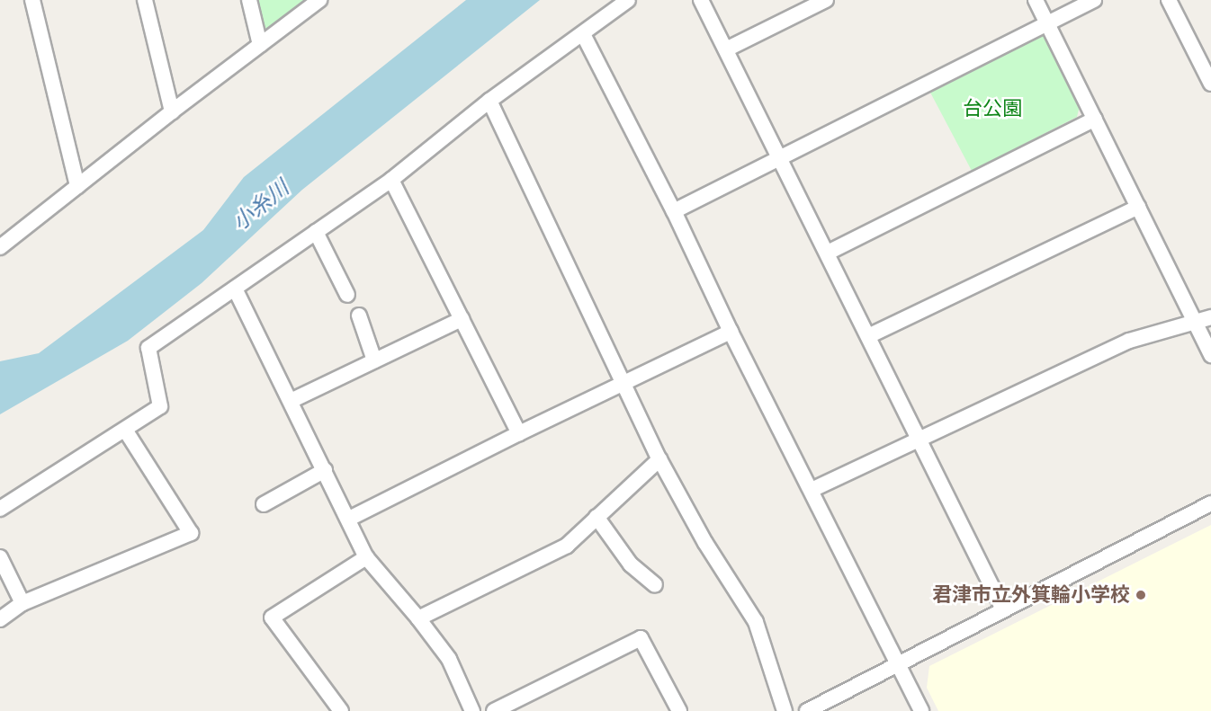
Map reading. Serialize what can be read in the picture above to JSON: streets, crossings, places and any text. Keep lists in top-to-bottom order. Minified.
{"water":["小糸川"],"parks":["台公園"],"places":["君津市立外箕輪小学校"]}
